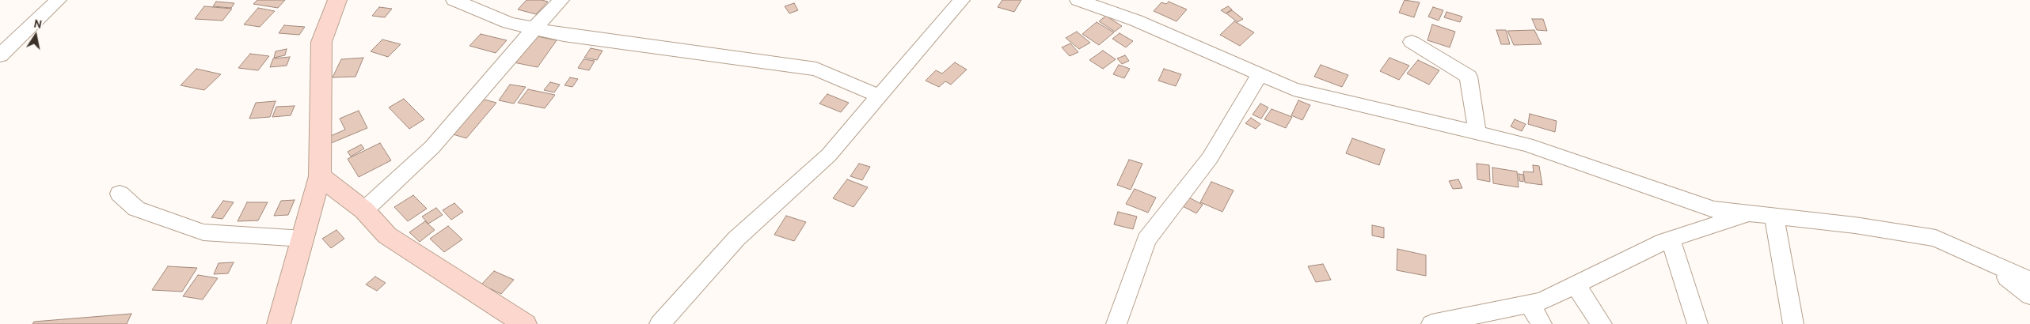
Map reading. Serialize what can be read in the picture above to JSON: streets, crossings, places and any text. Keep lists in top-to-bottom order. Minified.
{"north":"top"}
